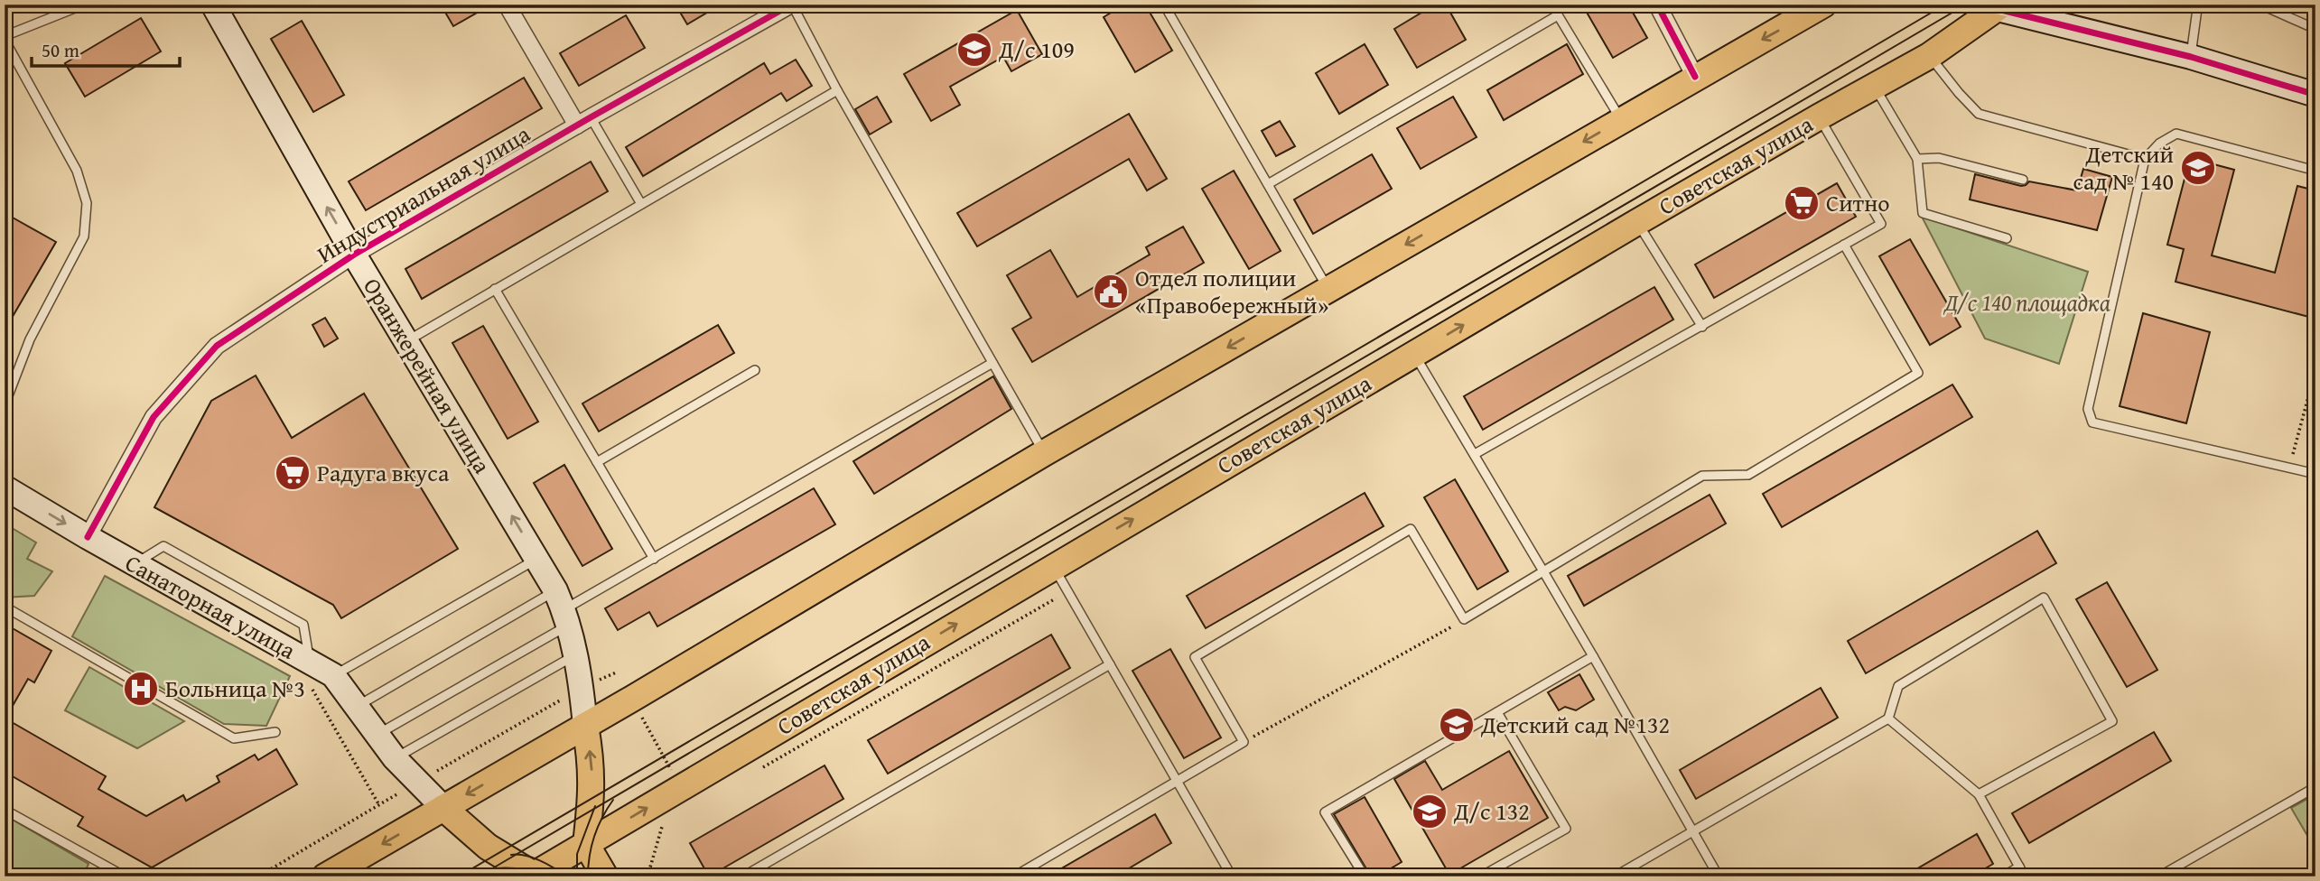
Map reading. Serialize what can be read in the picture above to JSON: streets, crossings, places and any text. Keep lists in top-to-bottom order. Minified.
{"streets":{"main road":["Советская улица","Оранжерейная улица","Санаторная улица"],"street":["Индустриальная улица"]},"crossings":[["Индустриальная улица","Оранжерейная улица"],["Индустриальная улица","Санаторная улица"]],"one_way":["Оранжерейная улица"],"parks":["Д/с 140 площадка"],"places":{"school or university":["Д/с 109","Детский сад № 140","Детский сад №132","Д/с 132"],"supermarket":["Ситно","Радуга вкуса"],"public building":["Отдел полиции «Правобережный»"],"hospital":["Больница №3"]},"scale_bar":"50 m"}
